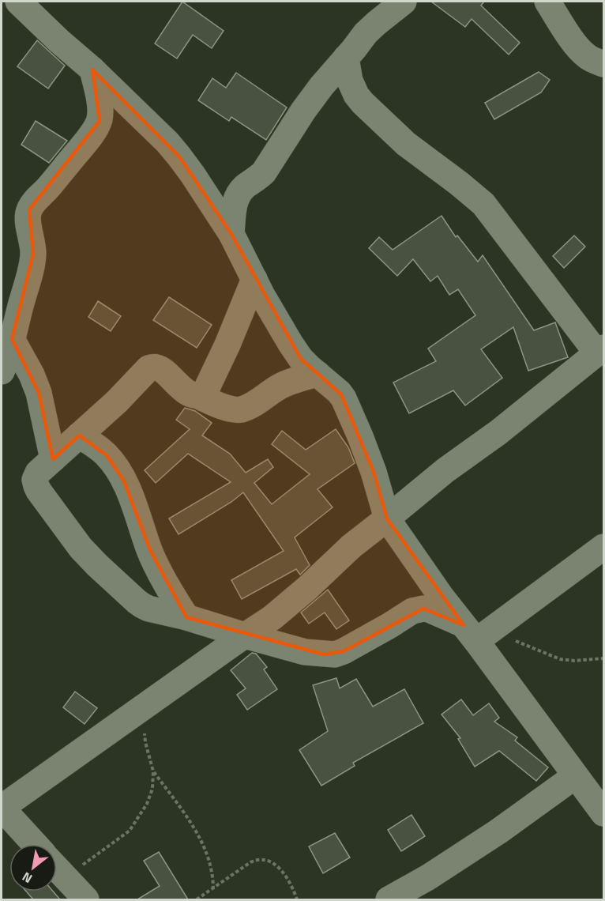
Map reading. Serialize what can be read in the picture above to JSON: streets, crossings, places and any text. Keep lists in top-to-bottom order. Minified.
{"north":"bottom left"}
